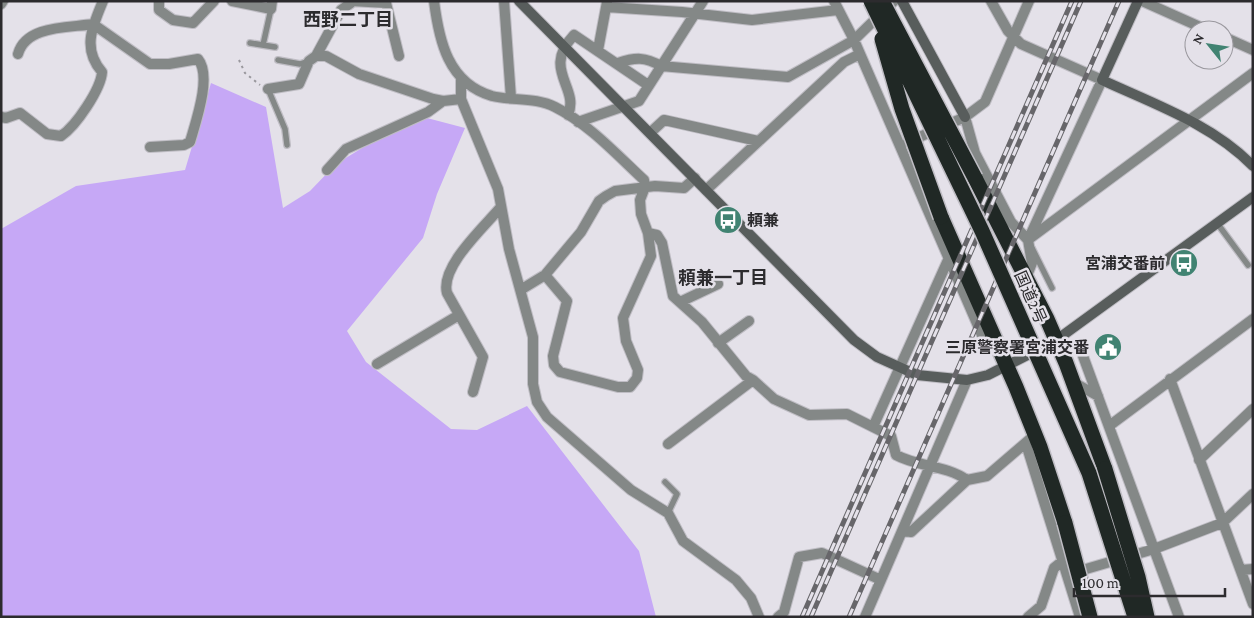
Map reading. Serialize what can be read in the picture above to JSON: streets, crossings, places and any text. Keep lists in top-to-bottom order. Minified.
{"streets":{"highway":["国道2号"]},"districts":["西野二丁目","頼兼一丁目"],"places":{"bus stop":["頼兼","宮浦交番前"],"public building":["三原警察署宮浦交番"]},"scale_bar":"100 m","north":"top left"}
